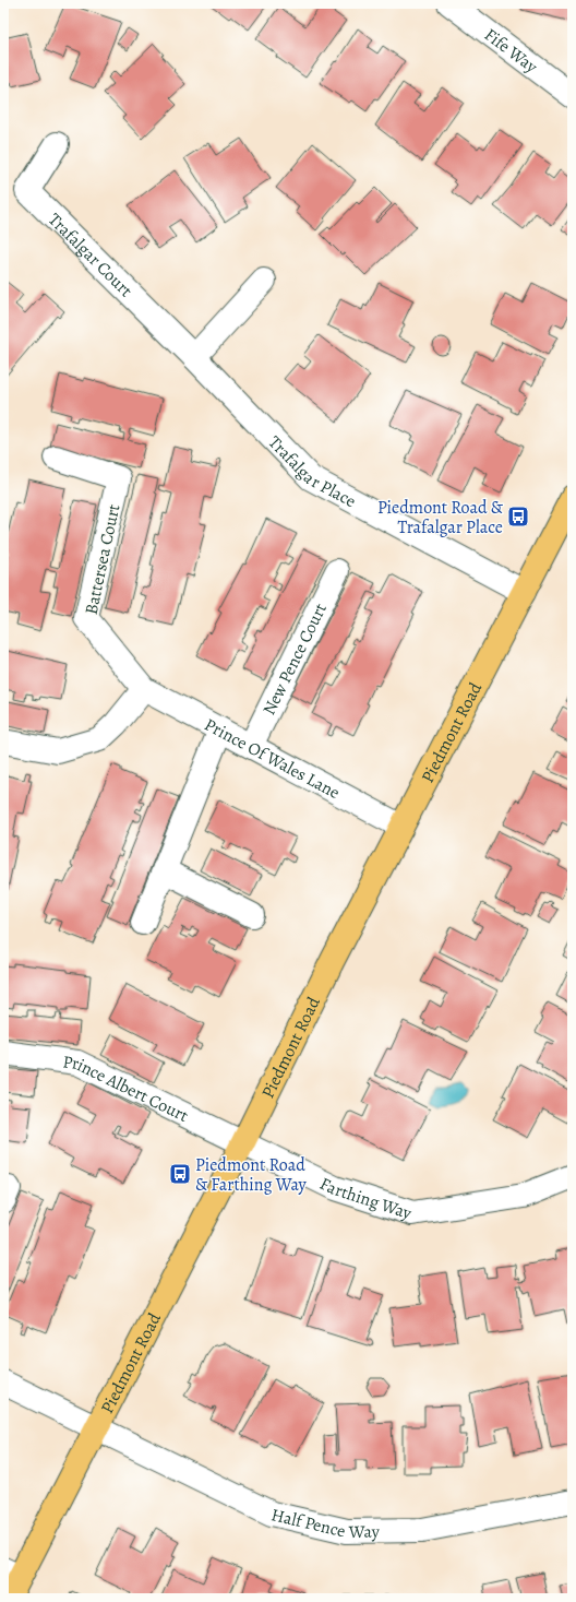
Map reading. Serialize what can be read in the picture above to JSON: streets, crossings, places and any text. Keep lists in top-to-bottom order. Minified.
{"streets":{"main road":["Piedmont Road"],"street":["Fife Way","Trafalgar Court","Trafalgar Place","Battersea Court","New Pence Court","Prince Of Wales Lane","Prince Albert Court","Farthing Way","Half Pence Way"]},"crossings":[["Trafalgar Court","Trafalgar Place"],["Trafalgar Place","Piedmont Road"],["Battersea Court","Prince Of Wales Lane"],["New Pence Court","Prince Of Wales Lane"],["Piedmont Road","Prince Of Wales Lane"],["Piedmont Road","Prince Albert Court"],["Piedmont Road","Farthing Way"],["Piedmont Road","Half Pence Way"],["Prince Albert Court","Farthing Way"]],"places":{"bus stop":["Piedmont Road & Trafalgar Place","Piedmont Road & Farthing Way"]}}
